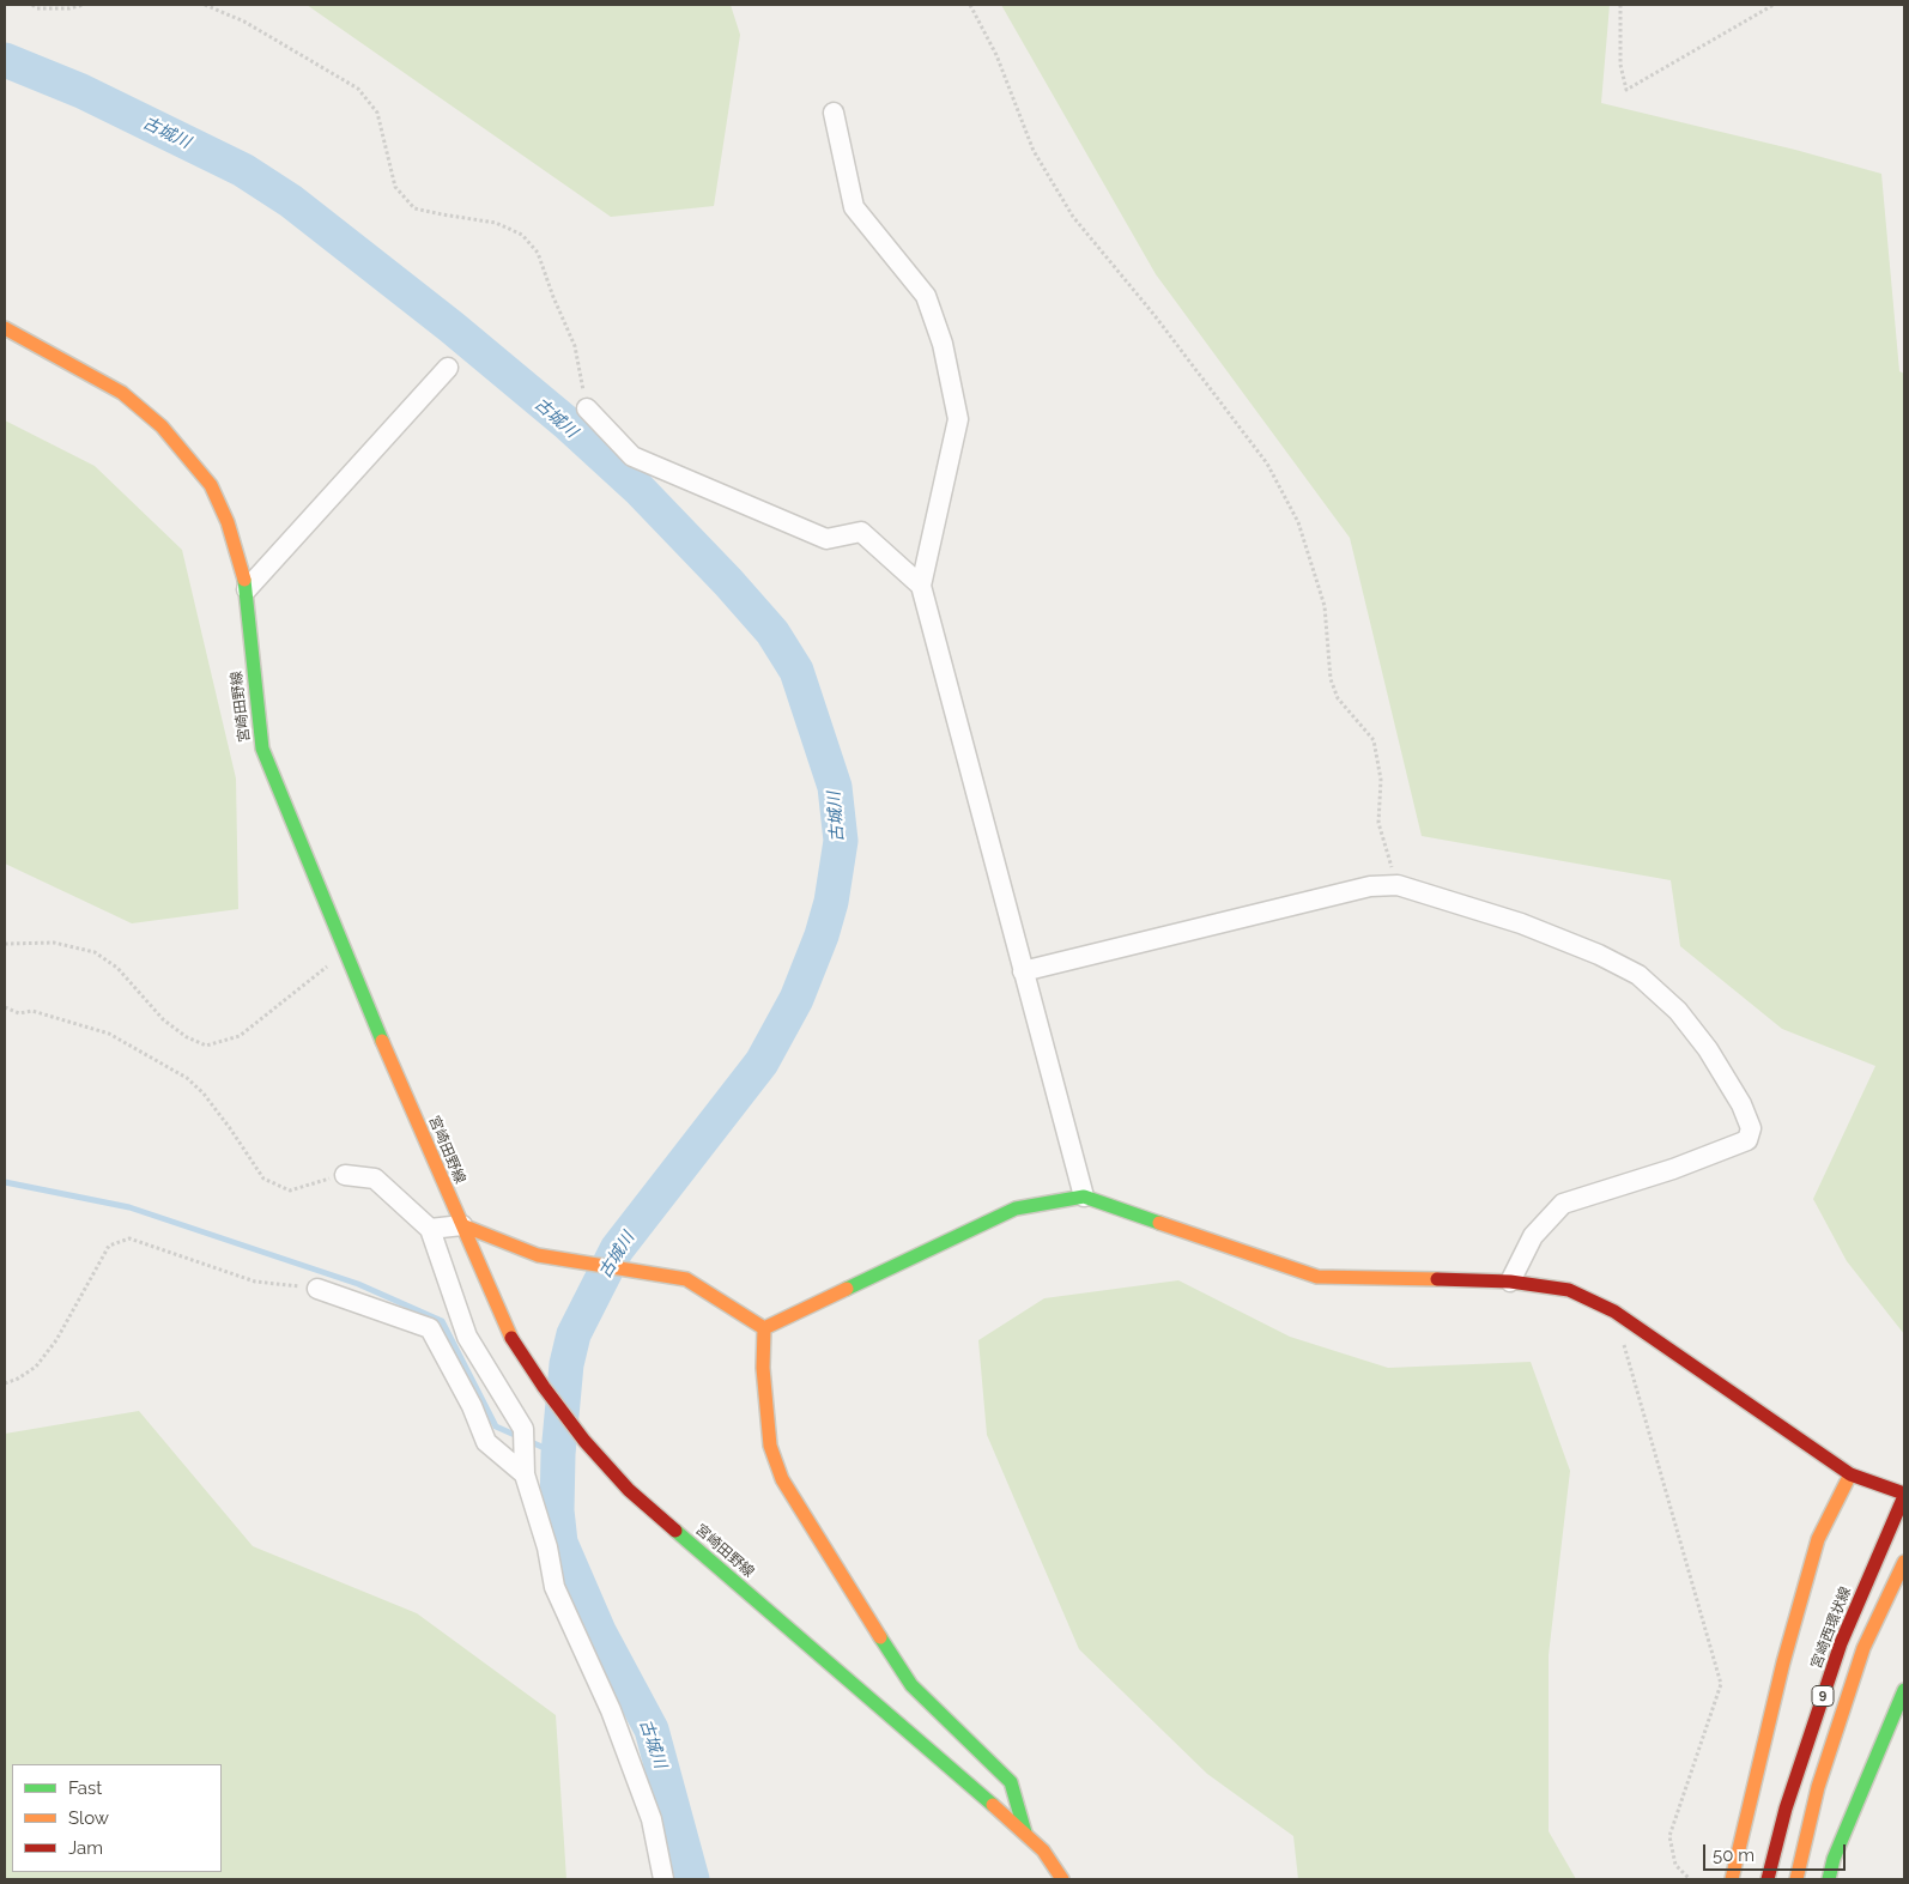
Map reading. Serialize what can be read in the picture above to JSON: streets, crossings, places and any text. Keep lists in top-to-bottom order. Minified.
{"streets":{"main road":["宮崎田野線","宮崎西環状線","9"]},"water":["古城川"],"legend":["Fast","Slow","Jam"],"scale_bar":"50 m"}
